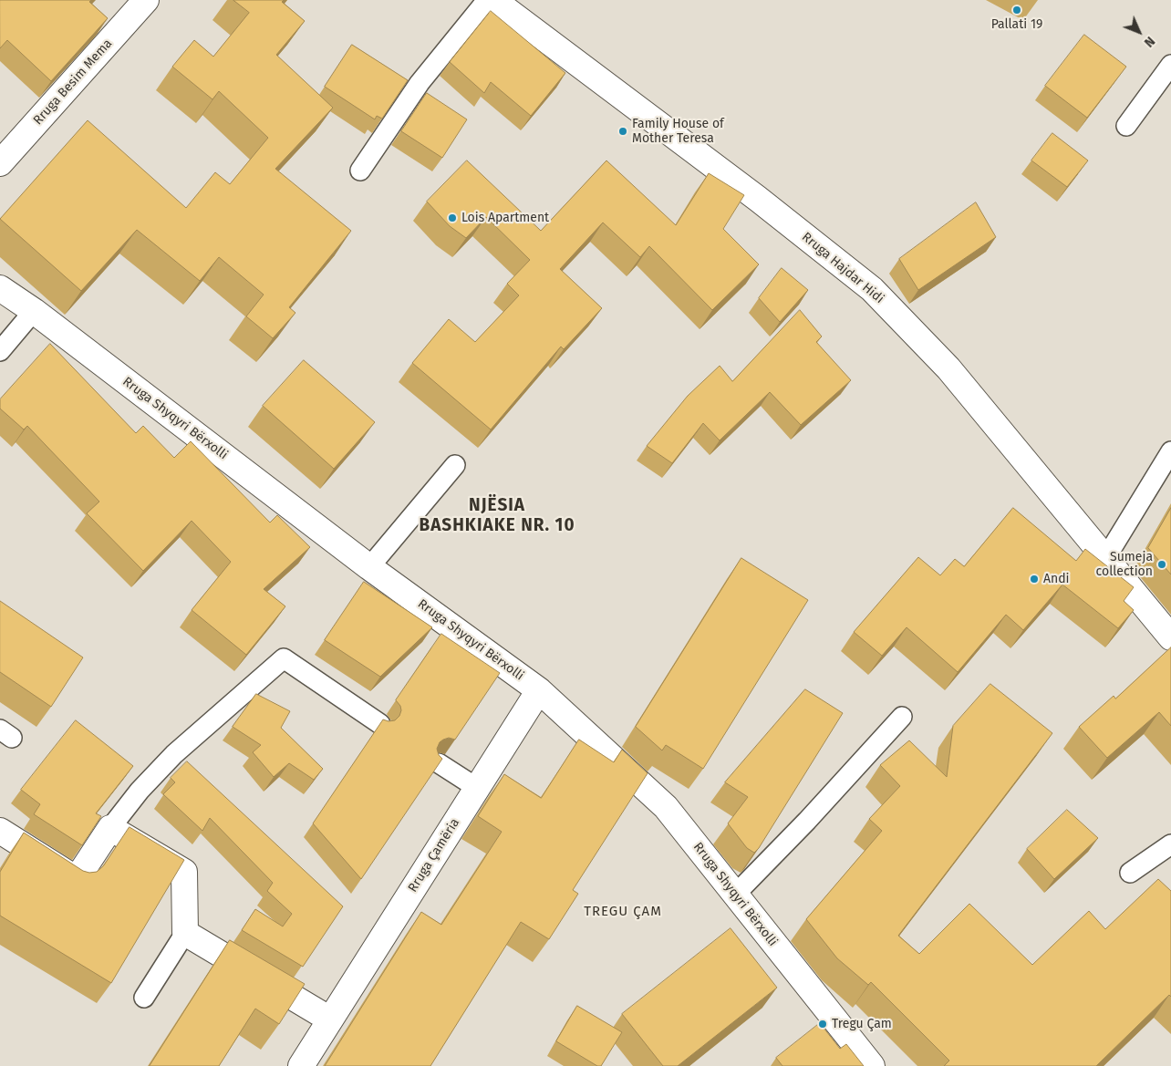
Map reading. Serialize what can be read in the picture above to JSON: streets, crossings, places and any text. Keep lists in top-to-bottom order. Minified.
{"streets":{"street":["Rruga Besim Mema","Rruga Hajdar Hidi","Rruga Shyqyri Bërxolli","Rruga Çamëria"]},"crossings":[["Rruga Shyqyri Bërxolli","Rruga Çamëria"]],"districts":["NJËSIA BASHKIAKE NR. 10","TREGU ÇAM"],"places":["Pallati 19","Family House of Mother Teresa","Lois Apartment","Sumeja collection","Andi","Tregu Çam"],"north":"bottom right"}
